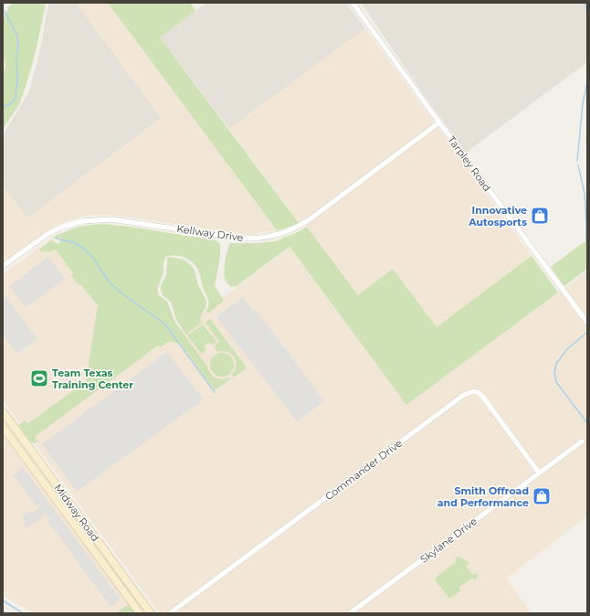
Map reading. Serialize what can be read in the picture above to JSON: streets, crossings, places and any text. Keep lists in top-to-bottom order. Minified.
{"streets":{"main road":["Midway Road"],"street":["Tarpley Road","Kellway Drive","Commander Drive","Skylane Drive"]},"crossings":[["Tarpley Road","Kellway Drive"],["Commander Drive","Skylane Drive"]],"places":{"shop":["Innovative Autosports","Smith Offroad and Performance"],"sports":["Team Texas Training Center"]}}
